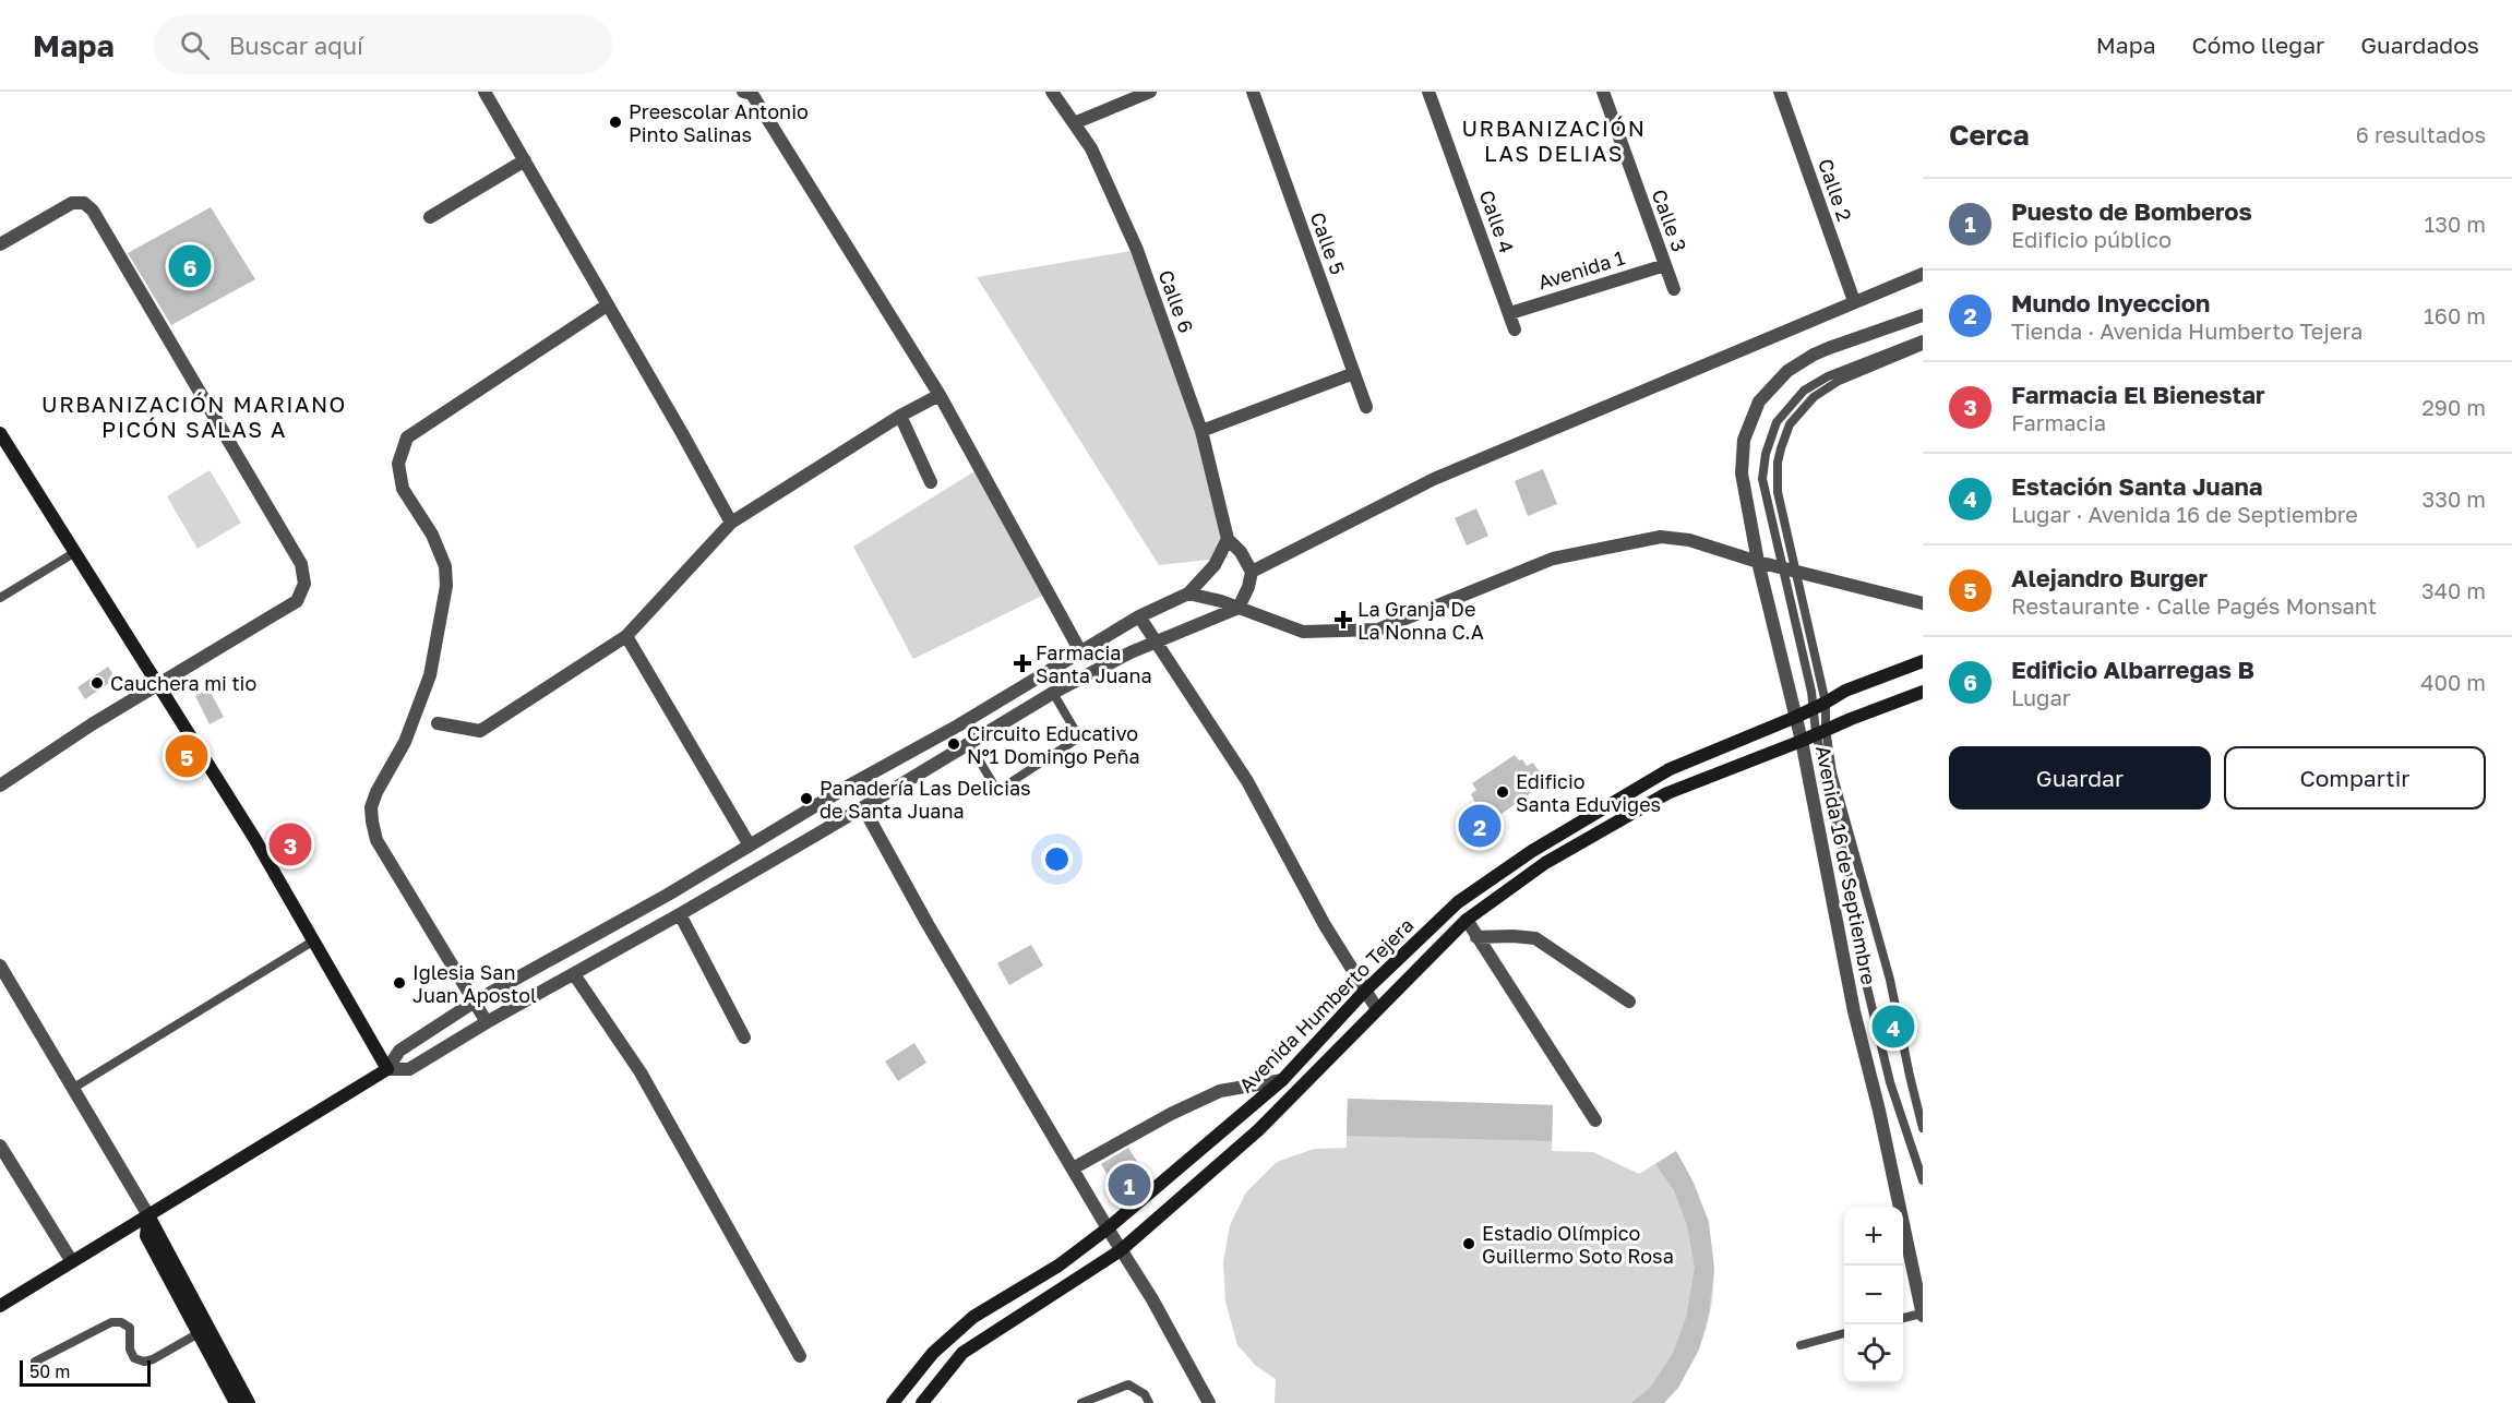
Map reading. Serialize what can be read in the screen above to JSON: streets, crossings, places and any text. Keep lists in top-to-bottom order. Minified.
{"streets":{"street":["Calle 2","Calle 3","Calle 4","Calle 5","Avenida 1","Calle 6","Avenida 16 de Septiembre","Avenida Humberto Tejera"]},"crossings":[["Calle 3","Avenida 1"],["Calle 4","Avenida 1"],["Avenida 16 de Septiembre","Avenida Humberto Tejera"]],"districts":["URBANIZACIÓN LAS DELIAS","URBANIZACIÓN MARIANO PICÓN SALAS A"],"places":{"other":["Preescolar Antonio Pinto Salinas","Cauchera mi tio","Circuito Educativo Nº1 Domingo Peña","Edificio Santa Eduviges","Panadería Las Delicias de Santa Juana","Iglesia San Juan Apostol","Estadio Olímpico Guillermo Soto Rosa"],"health":["La Granja De La Nonna C.A","Farmacia Santa Juana"]},"scale_bar":"50 m","page":{"header":"Mapa","search":"Buscar aquí","nav":["Mapa","Cómo llegar","Guardados"],"heading":["Cerca","6 resultados"],"list":[{"mark":"1","name":"Puesto de Bomberos","note":"Edificio público","value":"130 m"},{"mark":"2","name":"Mundo Inyeccion","note":"Tienda · Avenida Humberto Tejera","value":"160 m"},{"mark":"3","name":"Farmacia El Bienestar","note":"Farmacia","value":"290 m"},{"mark":"4","name":"Estación Santa Juana","note":"Lugar · Avenida 16 de Septiembre","value":"330 m"},{"mark":"5","name":"Alejandro Burger","note":"Restaurante · Calle Pagés Monsant","value":"340 m"},{"mark":"6","name":"Edificio Albarregas B","note":"Lugar","value":"400 m"}],"pins":["6","5","2","3","4","1"],"buttons":["Guardar","Compartir"],"map_buttons":["+","−"],"scale":"50 m"}}
